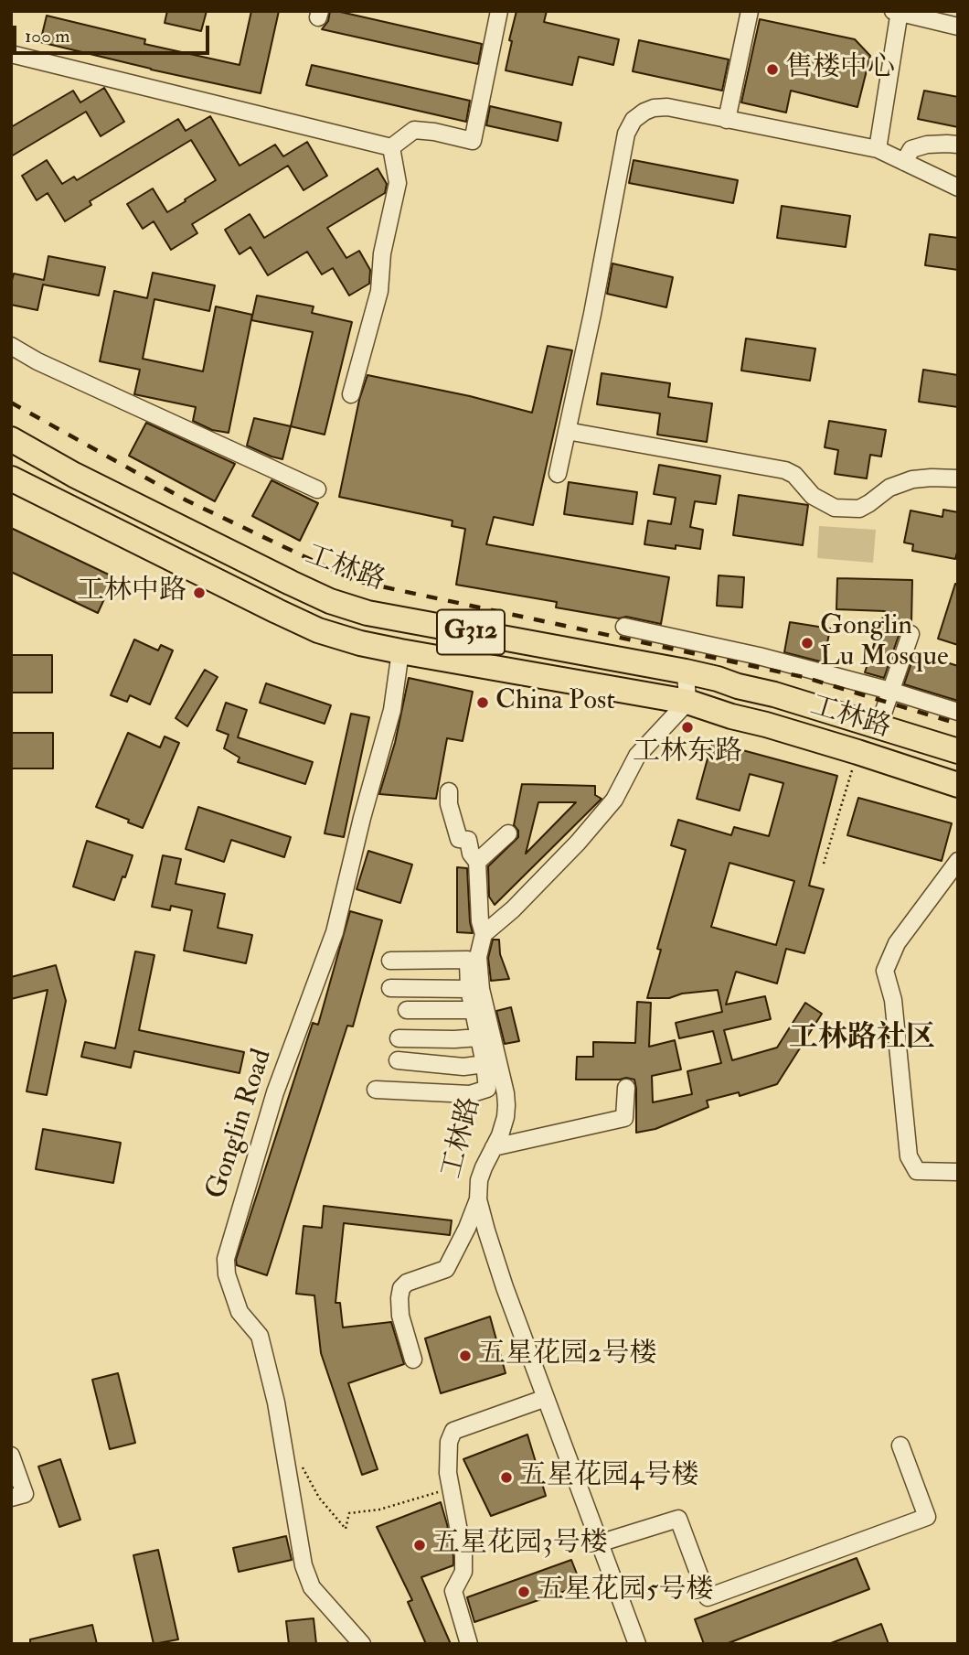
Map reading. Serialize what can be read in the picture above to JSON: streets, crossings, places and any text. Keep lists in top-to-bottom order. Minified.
{"streets":{"highway":["工林路","G312"],"street":["Gonglin Road"]},"crossings":[["工林路","Gonglin Road"]],"districts":["工林路社区"],"places":["售楼中心","工林中路","Gonglin Lu Mosque","China Post","工林东路","五星花园2号楼","五星花园4号楼","五星花园3号楼","五星花园5号楼"],"scale_bar":"100 m"}
